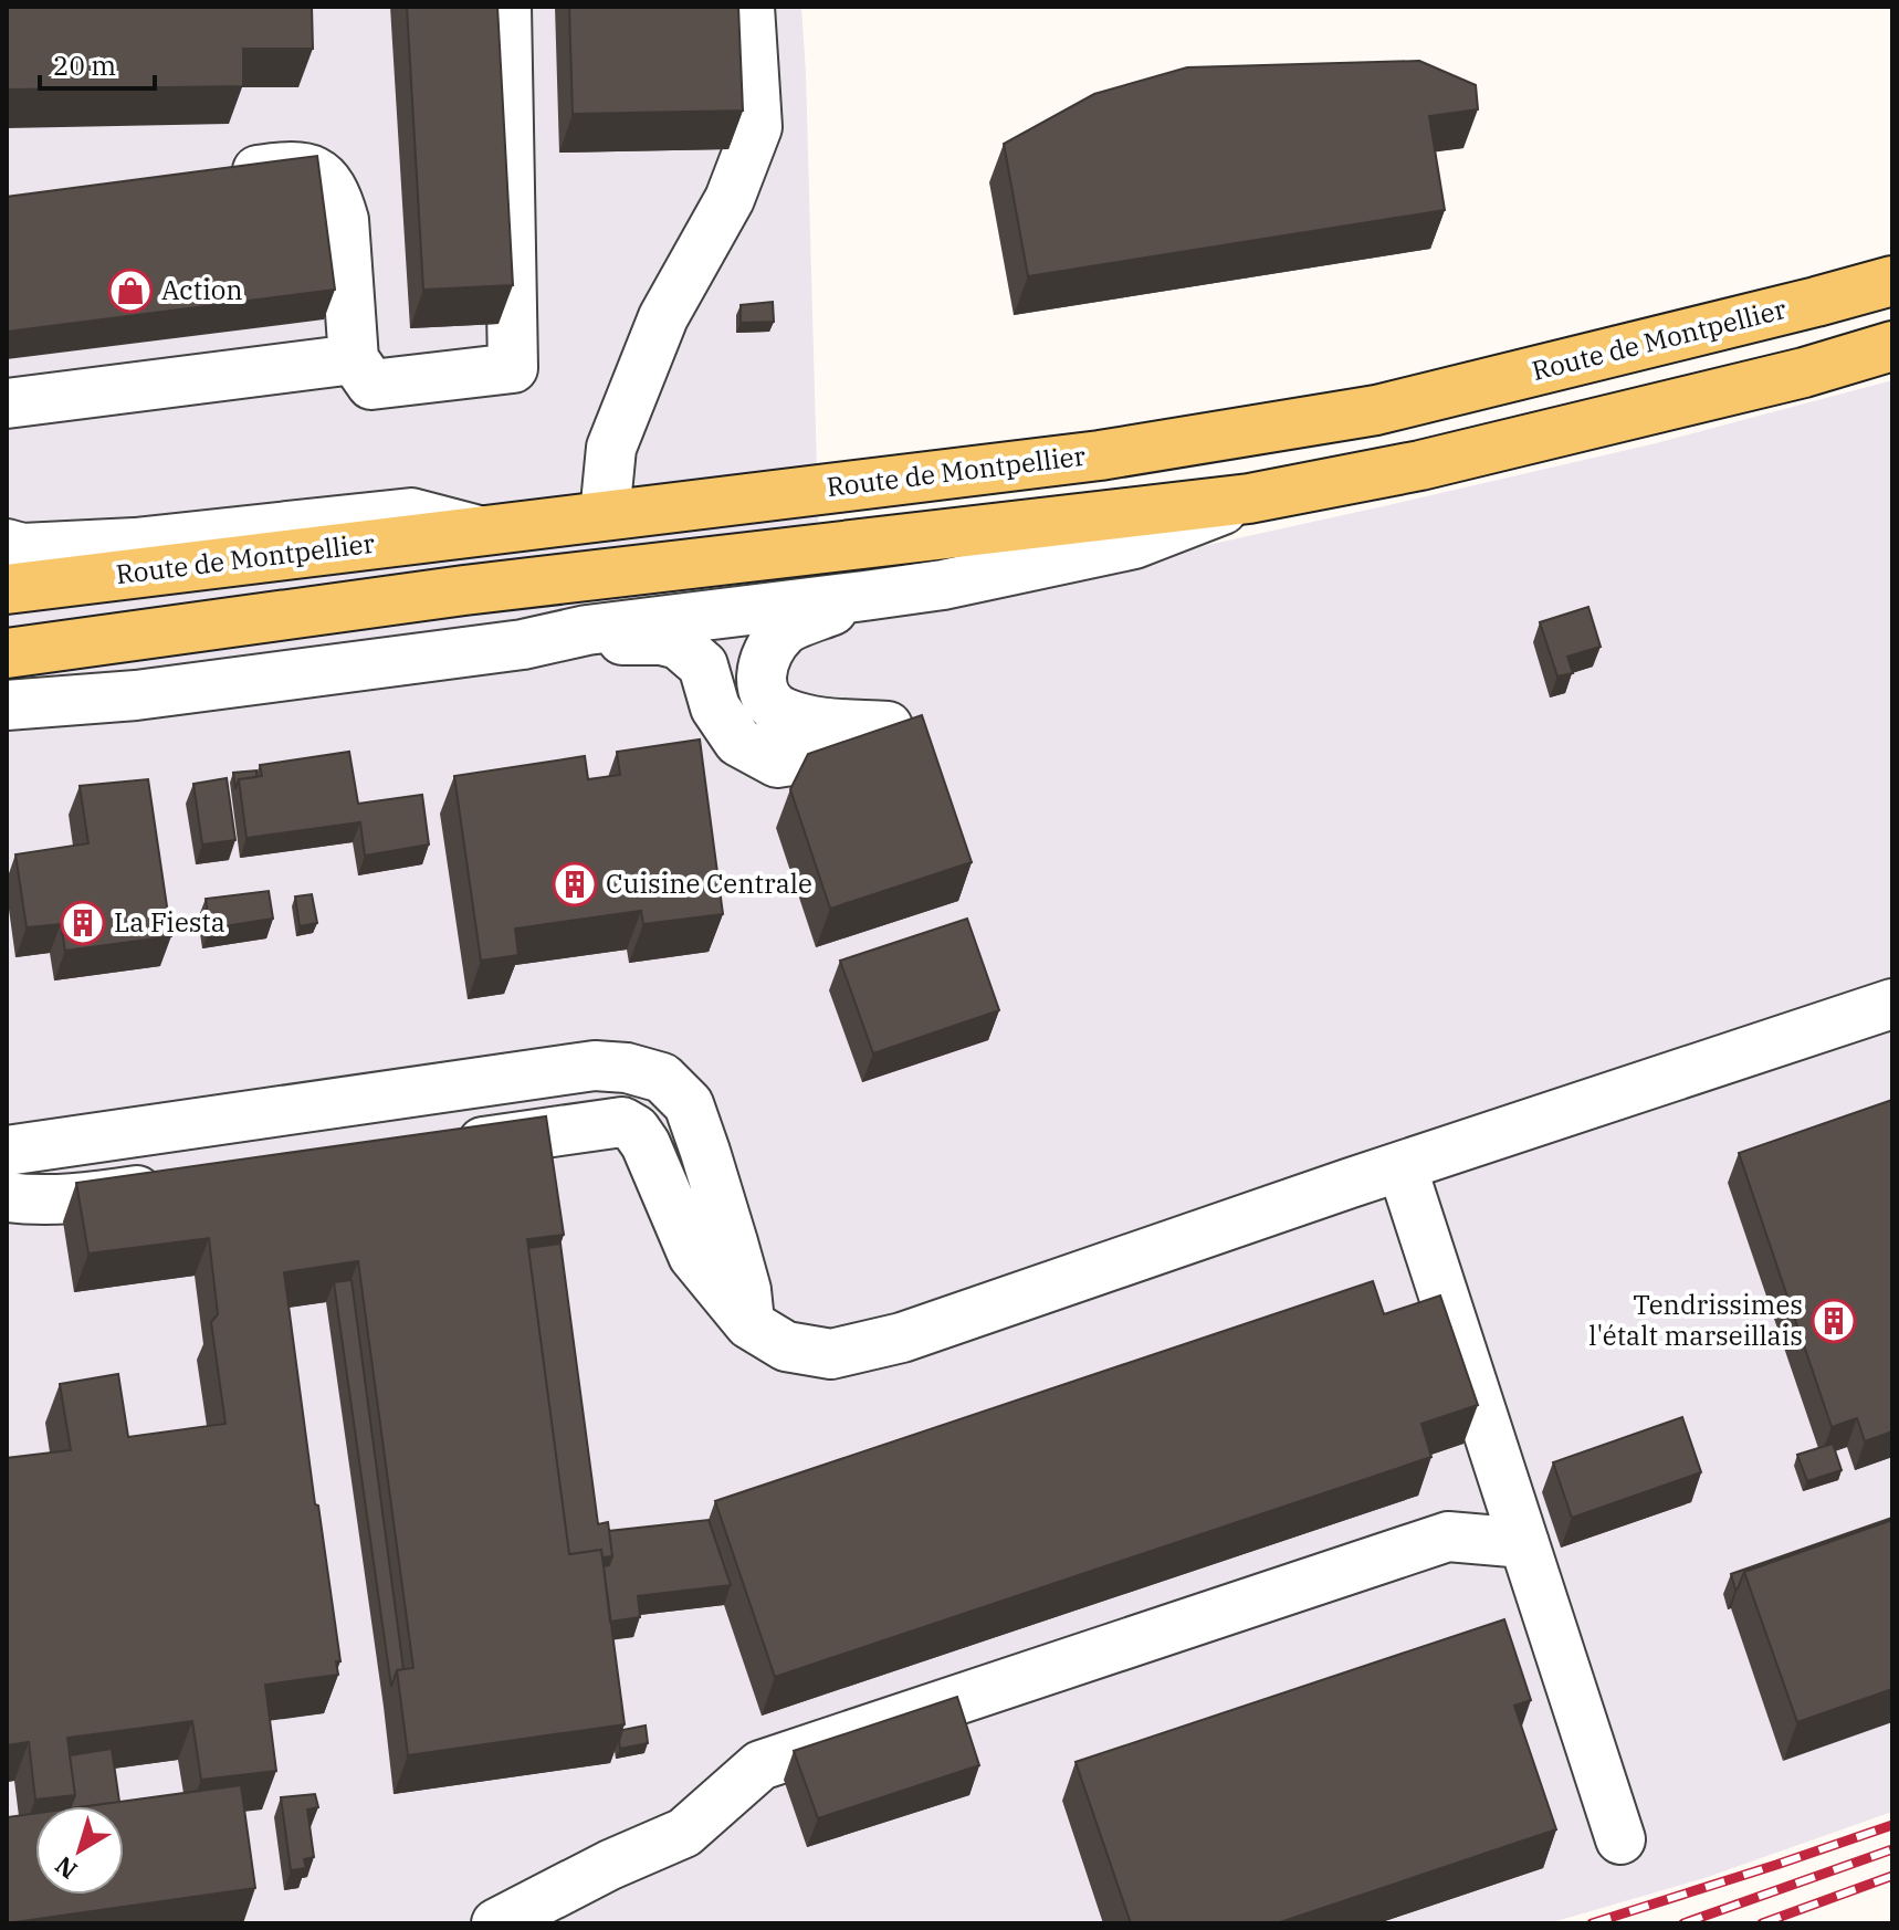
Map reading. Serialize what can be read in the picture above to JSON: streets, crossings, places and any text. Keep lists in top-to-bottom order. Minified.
{"streets":{"main road":["Route de Montpellier"]},"places":{"shop":["Action"],"building":["Cuisine Centrale","La Fiesta","Tendrissimes l'étalt marseillais"]},"scale_bar":"20 m","north":"bottom left"}
